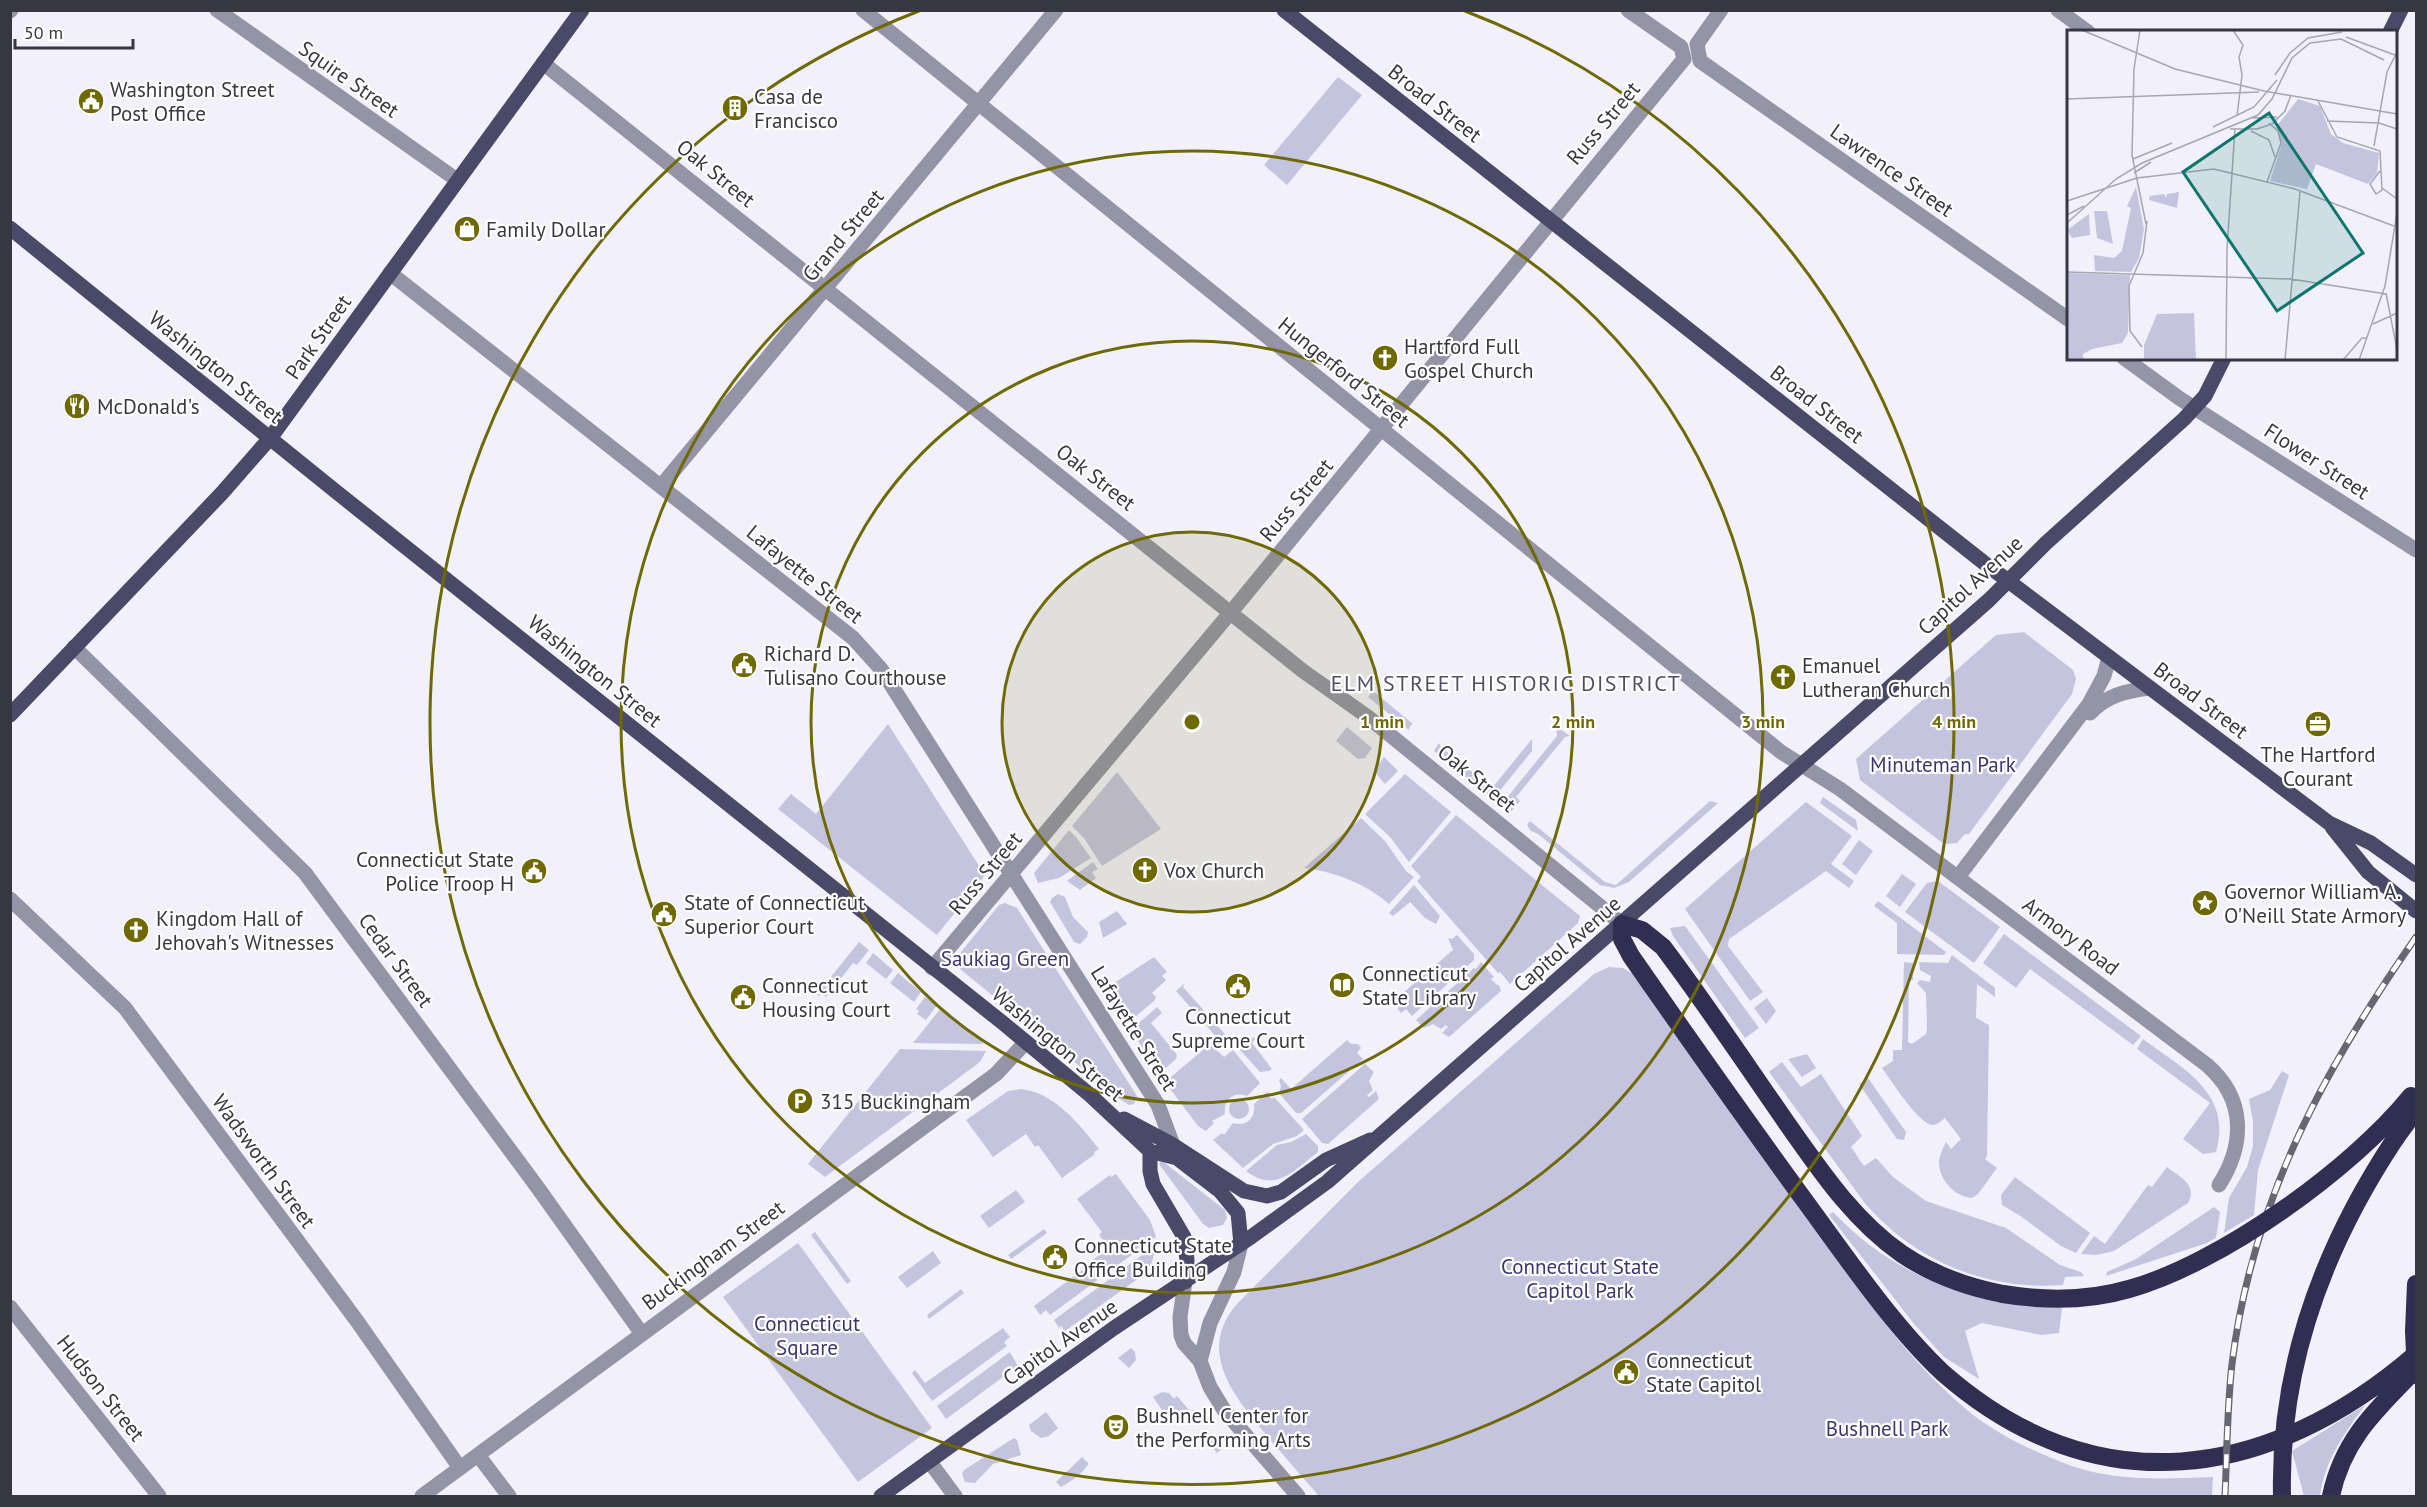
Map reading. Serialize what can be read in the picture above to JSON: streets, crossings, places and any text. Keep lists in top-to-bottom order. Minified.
{"streets":{"main road":["Broad Street","Park Street","Washington Street","Capitol Avenue"],"street":["Squire Street","Russ Street","Lawrence Street","Oak Street","Grand Street","Hungerford Street","Flower Street","Lafayette Street","Armory Road","Cedar Street","Wadsworth Street","Buckingham Street","Hudson Street"]},"crossings":[["Squire Street","Park Street"],["Broad Street","Russ Street"],["Broad Street","Capitol Avenue"],["Russ Street","Oak Street"],["Russ Street","Washington Street"],["Russ Street","Hungerford Street"],["Russ Street","Lafayette Street"],["Oak Street","Grand Street"],["Oak Street","Park Street"],["Oak Street","Capitol Avenue"],["Grand Street","Hungerford Street"],["Grand Street","Lafayette Street"],["Park Street","Washington Street"],["Park Street","Lafayette Street"],["Park Street","Cedar Street"],["Washington Street","Lafayette Street"],["Washington Street","Capitol Avenue"],["Washington Street","Buckingham Street"],["Hungerford Street","Capitol Avenue"],["Hungerford Street","Armory Road"],["Flower Street","Capitol Avenue"],["Capitol Avenue","Armory Road"],["Cedar Street","Buckingham Street"],["Wadsworth Street","Buckingham Street"]],"districts":["ELM STREET HISTORIC DISTRICT"],"parks":["Minuteman Park","Saukiag Green","Connecticut State Capitol Park","Connecticut Square","Bushnell Park"],"places":{"public building":["Washington Street Post Office","Richard D. Tulisano Courthouse","Connecticut State Police Troop H","State of Connecticut Superior Court","Connecticut Supreme Court","Connecticut Housing Court","Connecticut State Office Building","Connecticut State Capitol"],"building":["Casa de Francisco"],"shop":["Family Dollar"],"church":["Hartford Full Gospel Church","Emanuel Lutheran Church","Vox Church","Kingdom Hall of Jehovah's Witnesses"],"restaurant":["McDonald's"],"office":["The Hartford Courant"],"place":["Governor William A. O'Neill State Armory"],"library":["Connecticut State Library"],"parking":["315 Buckingham"],"theatre":["Bushnell Center for the Performing Arts"]},"scale_bar":"50 m","rings":["1 min","2 min","3 min","4 min"]}
